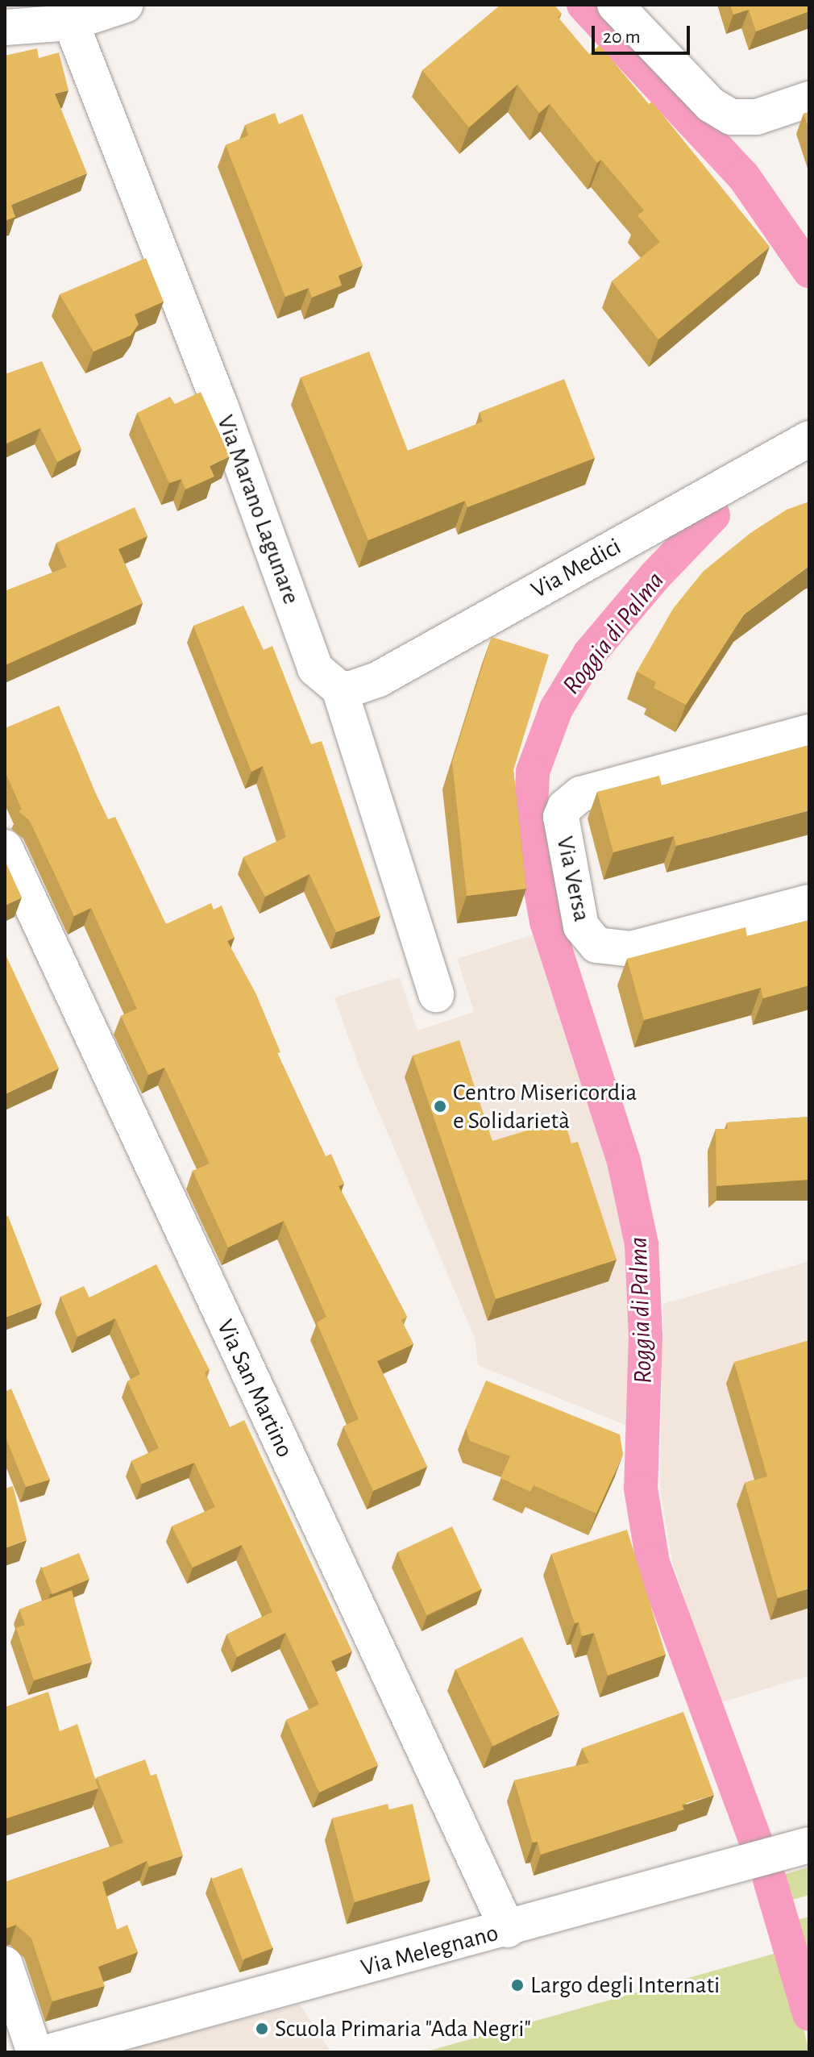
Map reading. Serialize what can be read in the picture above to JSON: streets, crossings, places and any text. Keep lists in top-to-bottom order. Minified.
{"streets":{"street":["Via Marano Lagunare","Via Medici","Via Versa","Via San Martino","Via Melegnano"]},"crossings":[["Via Marano Lagunare","Via Medici"],["Via San Martino","Via Melegnano"]],"water":["Roggia di Palma"],"places":["Centro Misericordia e Solidarietà","Largo degli Internati","Scuola Primaria \"Ada Negri\""],"scale_bar":"20 m"}
